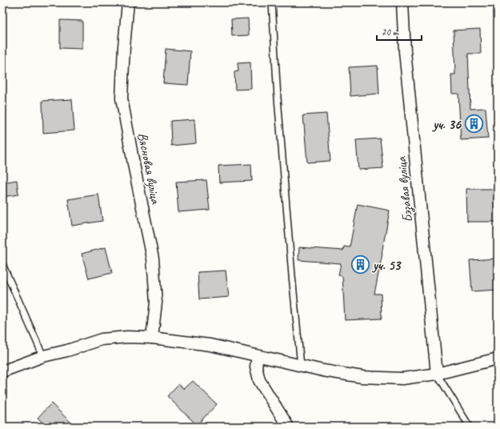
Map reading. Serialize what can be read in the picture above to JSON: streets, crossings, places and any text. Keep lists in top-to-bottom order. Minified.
{"streets":{"street":["Вясновая вуліца","Бэзавая вуліца"]},"places":{"building":["уч. 36","уч. 53"]},"scale_bar":"20 m"}
